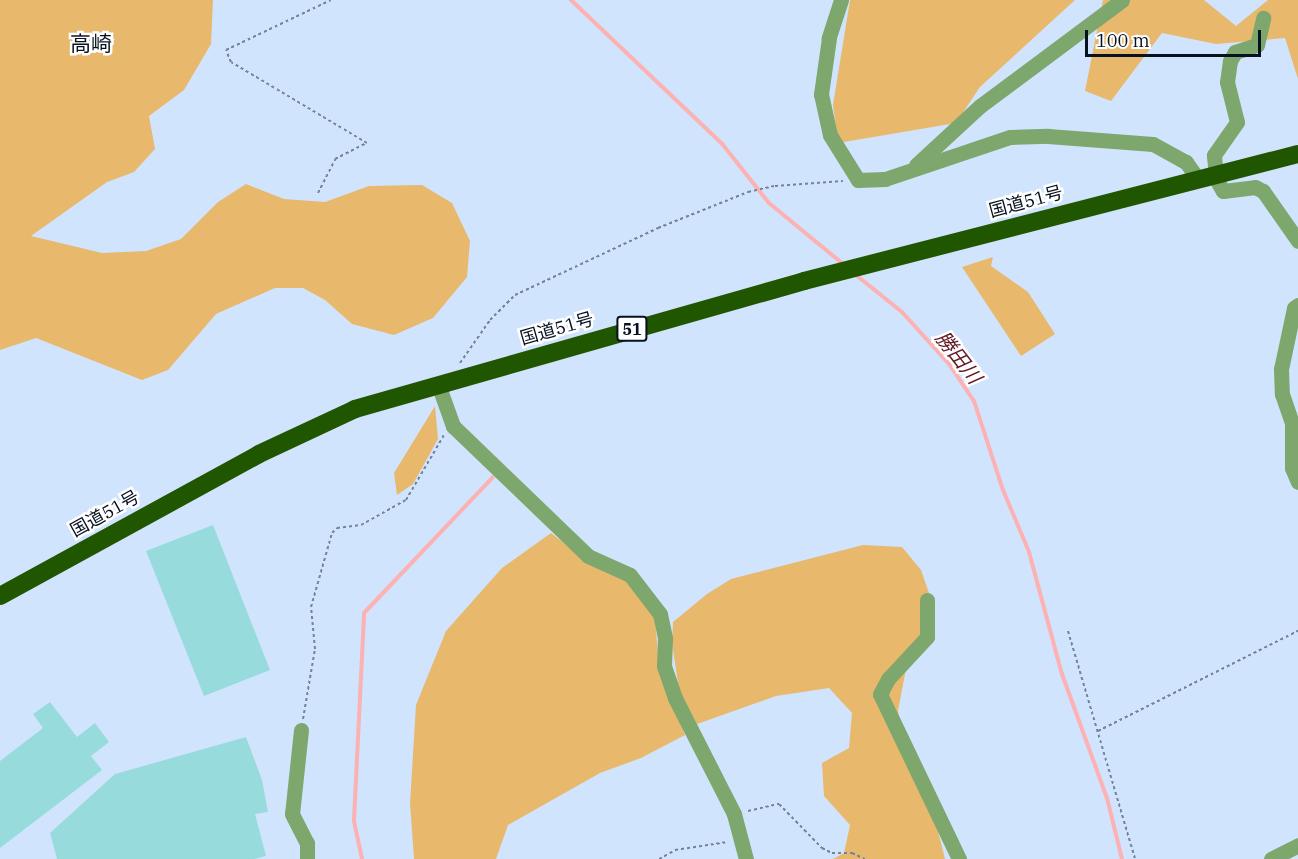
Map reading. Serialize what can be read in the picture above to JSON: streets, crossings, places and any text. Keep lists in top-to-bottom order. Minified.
{"streets":{"highway":["国道51号","51"]},"districts":["高崎"],"water":["勝田川"],"scale_bar":"100 m"}
